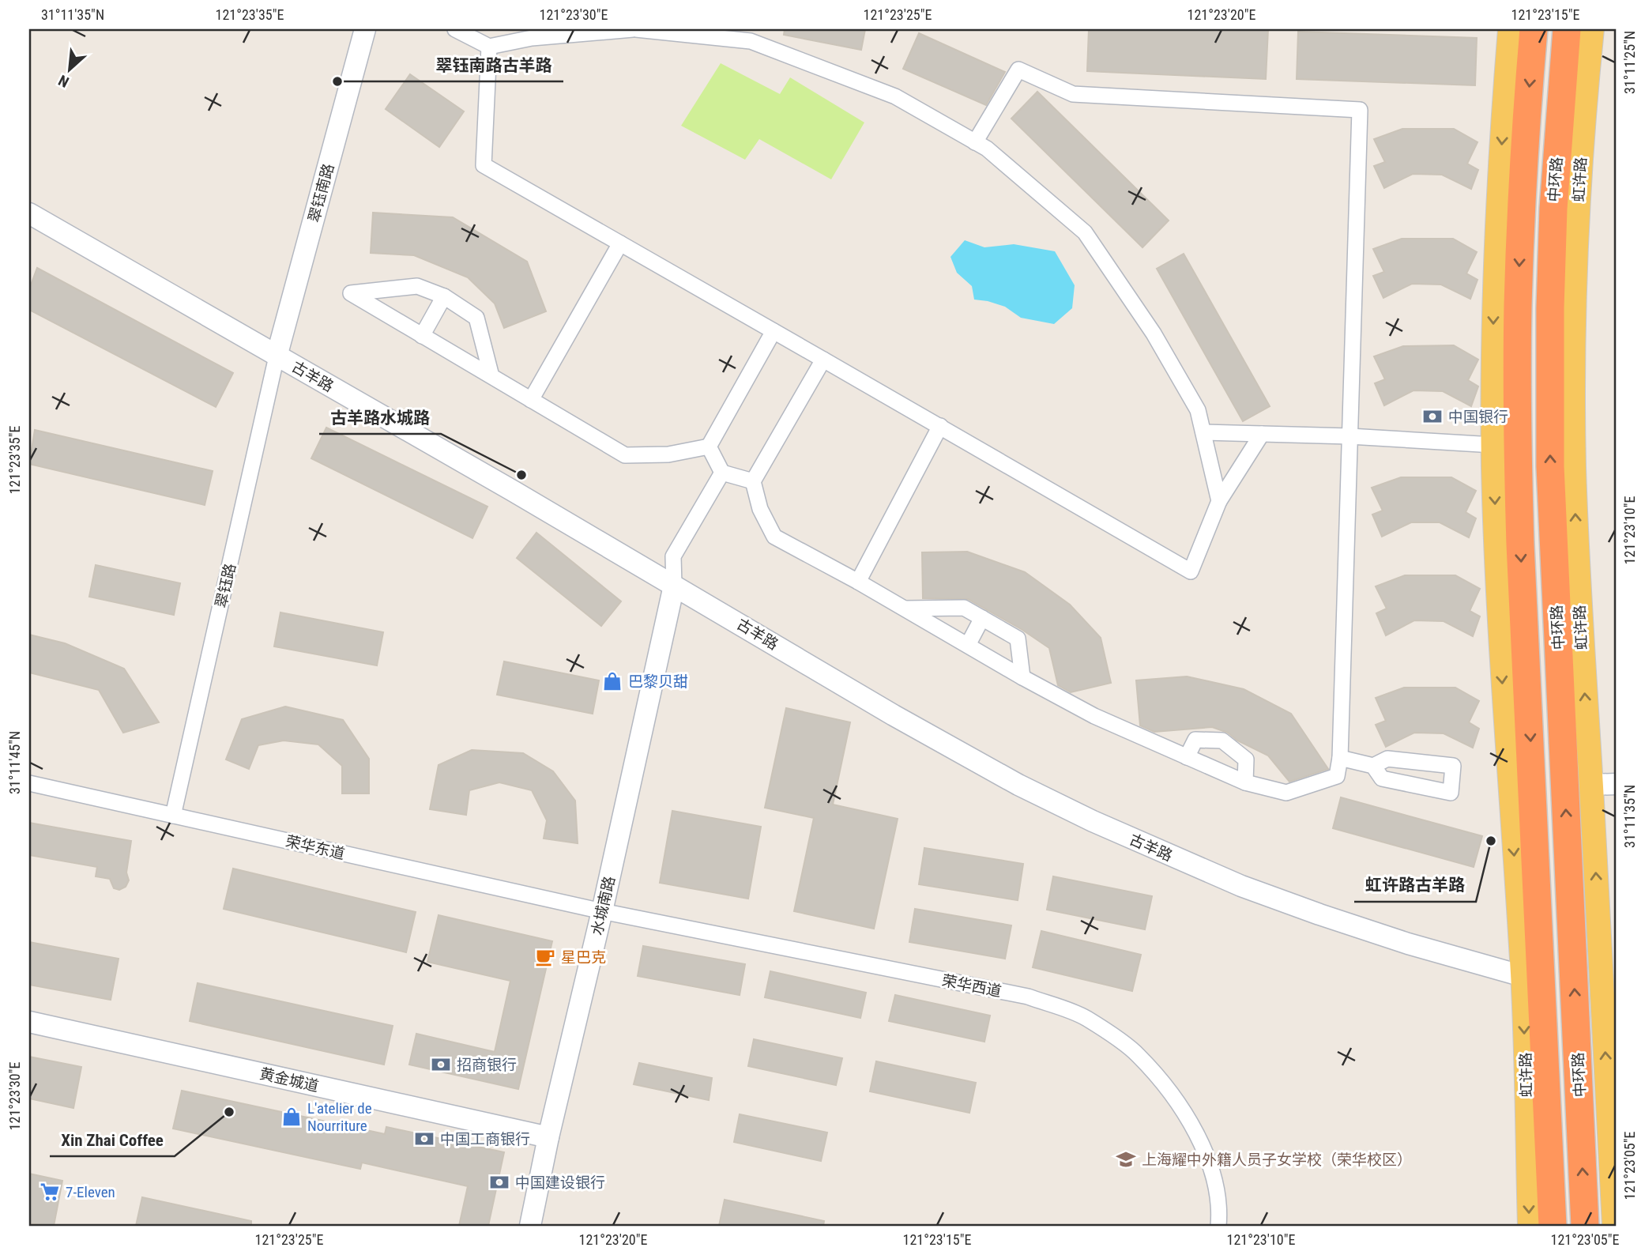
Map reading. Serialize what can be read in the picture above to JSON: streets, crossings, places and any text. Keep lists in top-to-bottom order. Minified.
{"streets":{"highway":["中环路"],"main road":["虹许路"],"street":["翠钰南路","古羊路","翠钰路","荣华东道","水城南路","荣华西道","黄金城道"]},"crossings":[["虹许路","古羊路"],["翠钰南路","古羊路"],["翠钰南路","翠钰路"],["古羊路","翠钰路"],["古羊路","水城南路"],["翠钰路","荣华东道"],["荣华东道","水城南路"],["荣华东道","荣华西道"],["水城南路","荣华西道"],["水城南路","黄金城道"]],"places":{"other":["翠钰南路古羊路","古羊路水城路","虹许路古羊路","Xin Zhai Coffee"],"bank":["中国银行","招商银行","中国工商银行","中国建设银行"],"shop":["巴黎贝甜","L'atelier de Nourriture"],"cafe":["星巴克"],"school or university":["上海耀中外籍人员子女学校（荣华校区）"],"supermarket":["7-Eleven"]},"north":"bottom left","coordinates":["31°11'35\"N","121°23'35\"E","121°23'30\"E","121°23'25\"E","121°23'20\"E","121°23'15\"E","31°11'25\"N","121°23'10\"E","31°11'45\"N","121°23'05\"E"]}
